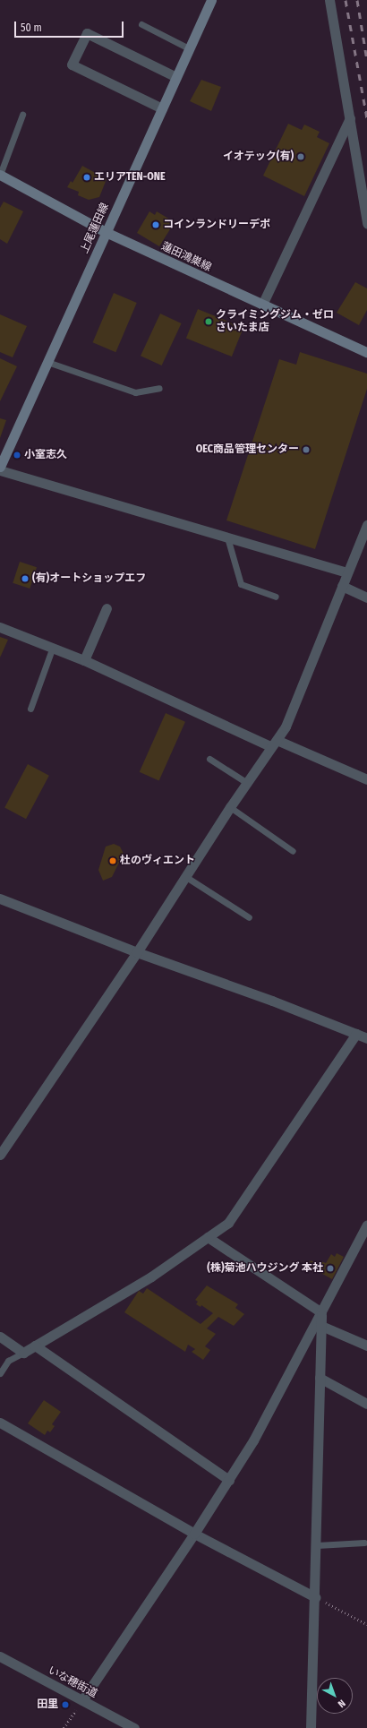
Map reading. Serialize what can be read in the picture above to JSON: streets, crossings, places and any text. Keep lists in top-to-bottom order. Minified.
{"streets":{"main road":["上尾蓮田線","蓮田鴻巣線"],"street":["いな穂街道"]},"crossings":[["上尾蓮田線","蓮田鴻巣線"]],"places":["イオテック(有)","エリアTEN-ONE","コインランドリーデポ","クライミングジム・ゼロ さいたま店","OEC商品管理センター","小室志久","(有)オートショップエフ","杜のヴィエント","(株)菊池ハウジング 本社","田里"],"scale_bar":"50 m","north":"bottom right"}
